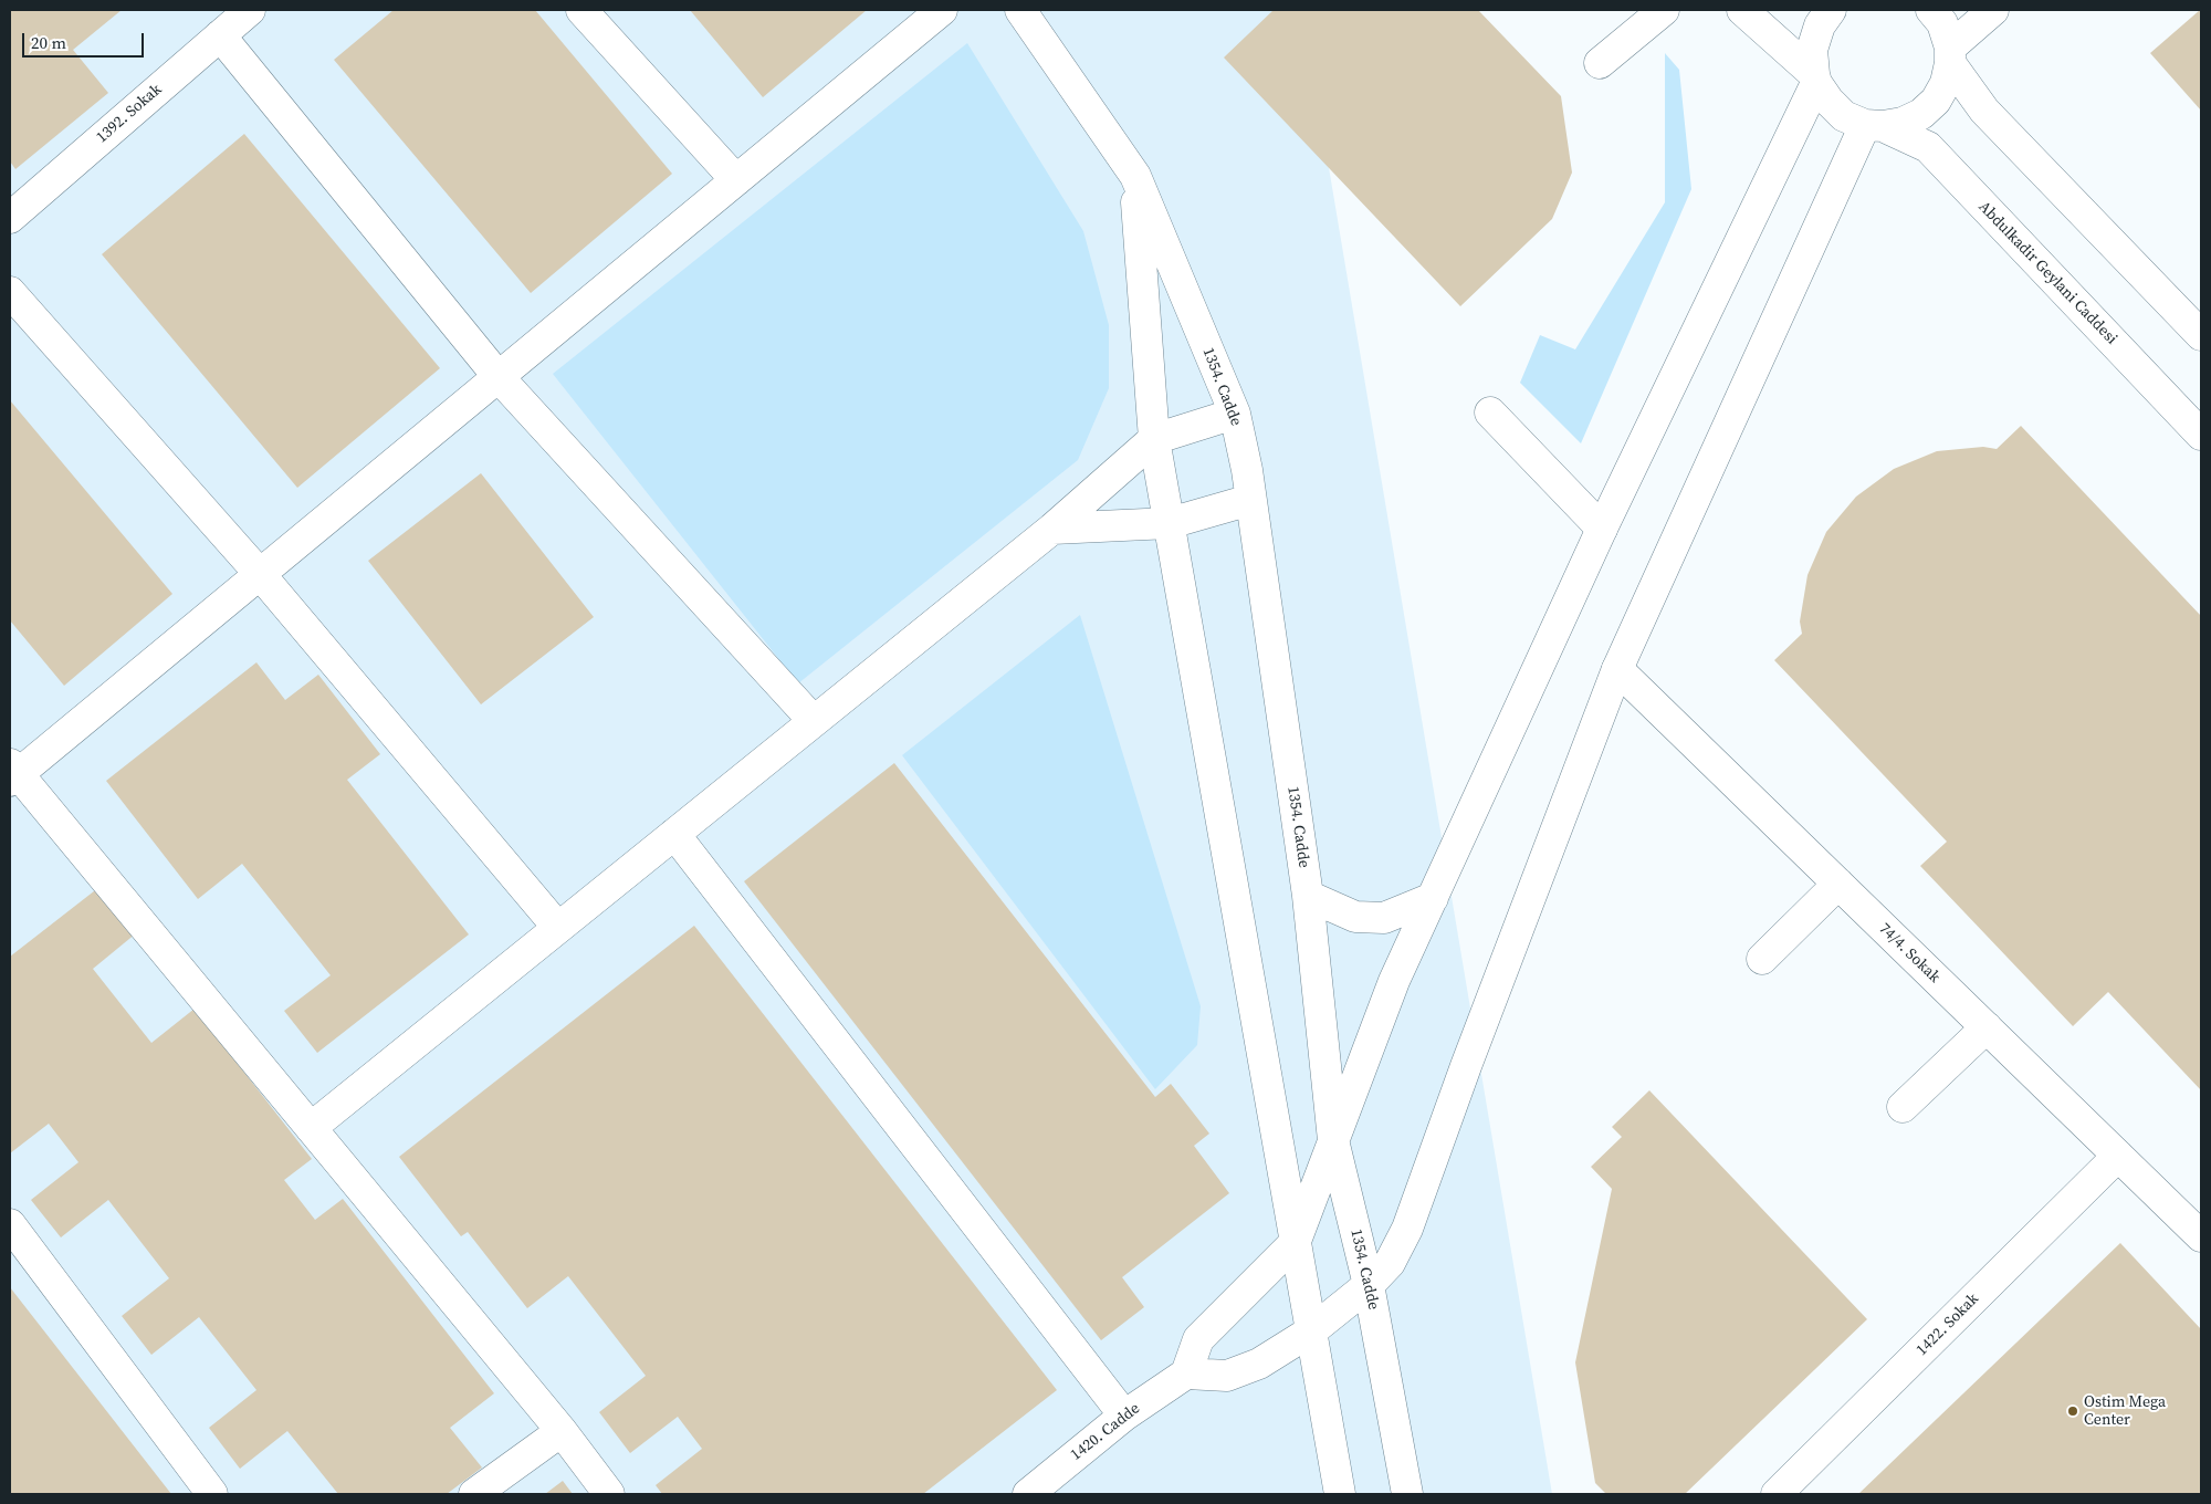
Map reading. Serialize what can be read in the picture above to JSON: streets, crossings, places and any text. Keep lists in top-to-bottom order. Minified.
{"streets":{"main road":["1392. Sokak","Abdulkadir Geylani Caddesi","1354. Cadde","74/4. Sokak","1422. Sokak","1420. Cadde"]},"crossings":[["74/4. Sokak","1422. Sokak"]],"places":["Ostim Mega Center"],"scale_bar":"20 m"}
